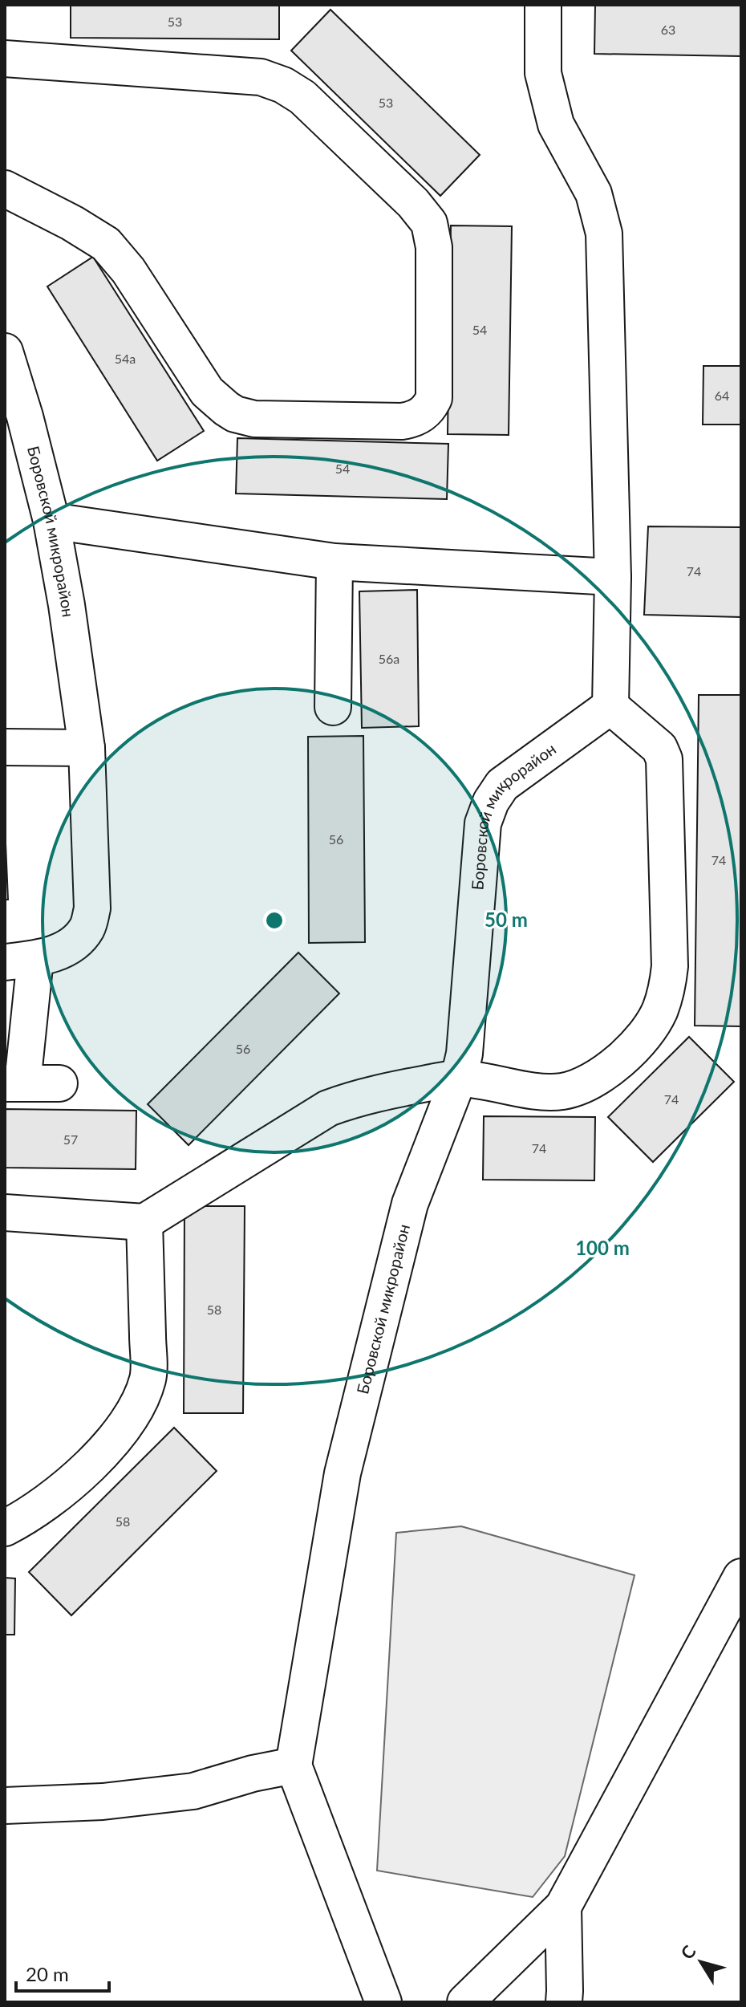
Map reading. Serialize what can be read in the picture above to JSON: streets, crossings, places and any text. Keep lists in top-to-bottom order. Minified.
{"streets":{"street":["Боровской микрорайон"]},"house_numbers":["53","63","53","54","54а","64","54","74","56а","56","74","56","74","57","74","58","58"],"scale_bar":"20 m","north":"top left","rings":["50 m","100 m"]}
